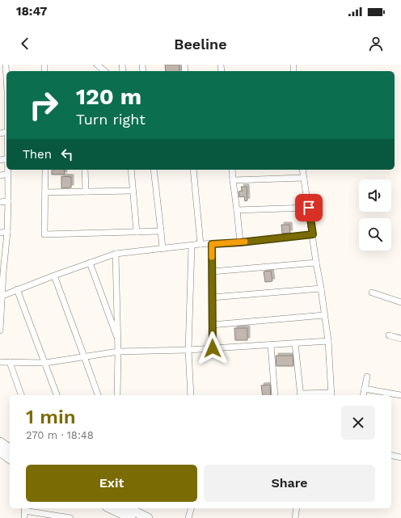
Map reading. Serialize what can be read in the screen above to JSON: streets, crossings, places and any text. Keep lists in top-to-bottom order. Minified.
{"page":{"status":"18:47","header":"Beeline","turn":["120 m","Turn right"],"then":"Then","heading":["1 min","270 m · 18:48"],"buttons":["Exit","Share"]}}
